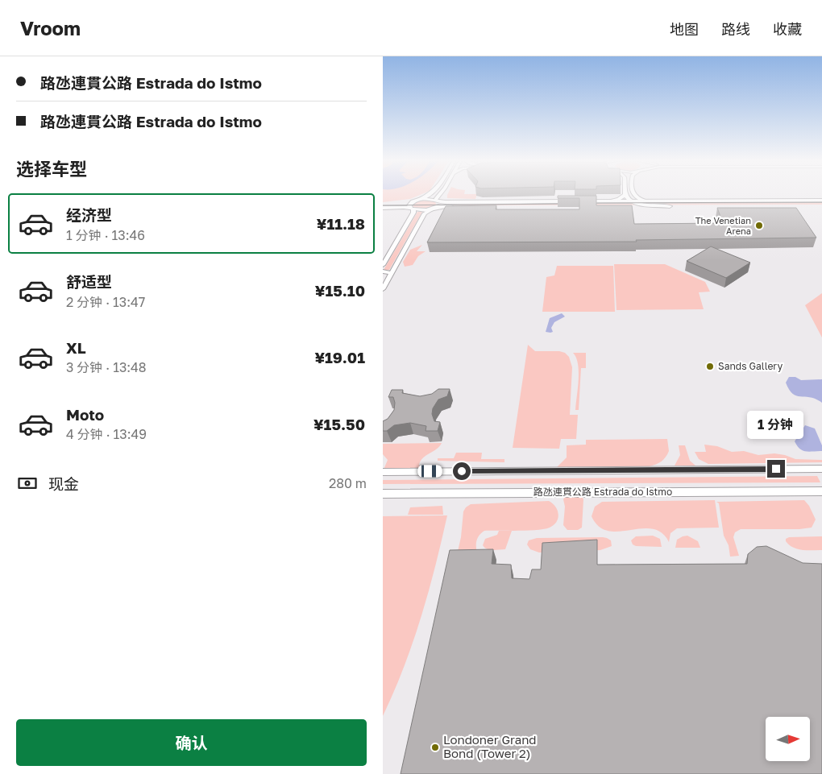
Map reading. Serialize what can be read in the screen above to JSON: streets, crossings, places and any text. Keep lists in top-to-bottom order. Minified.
{"streets":{"main road":["路氹連貫公路 Estrada do Istmo"]},"places":["The Venetian Arena","Sands Gallery","Londoner Grand Bond (Tower 2)"],"north":"right","page":{"header":"Vroom","nav":["地图","路线","收藏"],"banner":["路氹連貫公路 Estrada do Istmo","路氹連貫公路 Estrada do Istmo"],"heading":"选择车型","list":[{"name":"经济型","note":"1 分钟 · 13:46","value":"¥11.18"},{"name":"舒适型","note":"2 分钟 · 13:47","value":"¥15.10"},{"name":"XL","note":"3 分钟 · 13:48","value":"¥19.01"},{"name":"Moto","note":"4 分钟 · 13:49","value":"¥15.50"}],"bubble":"1 分钟","pay":["现金","280 m"],"buttons":"确认"}}
